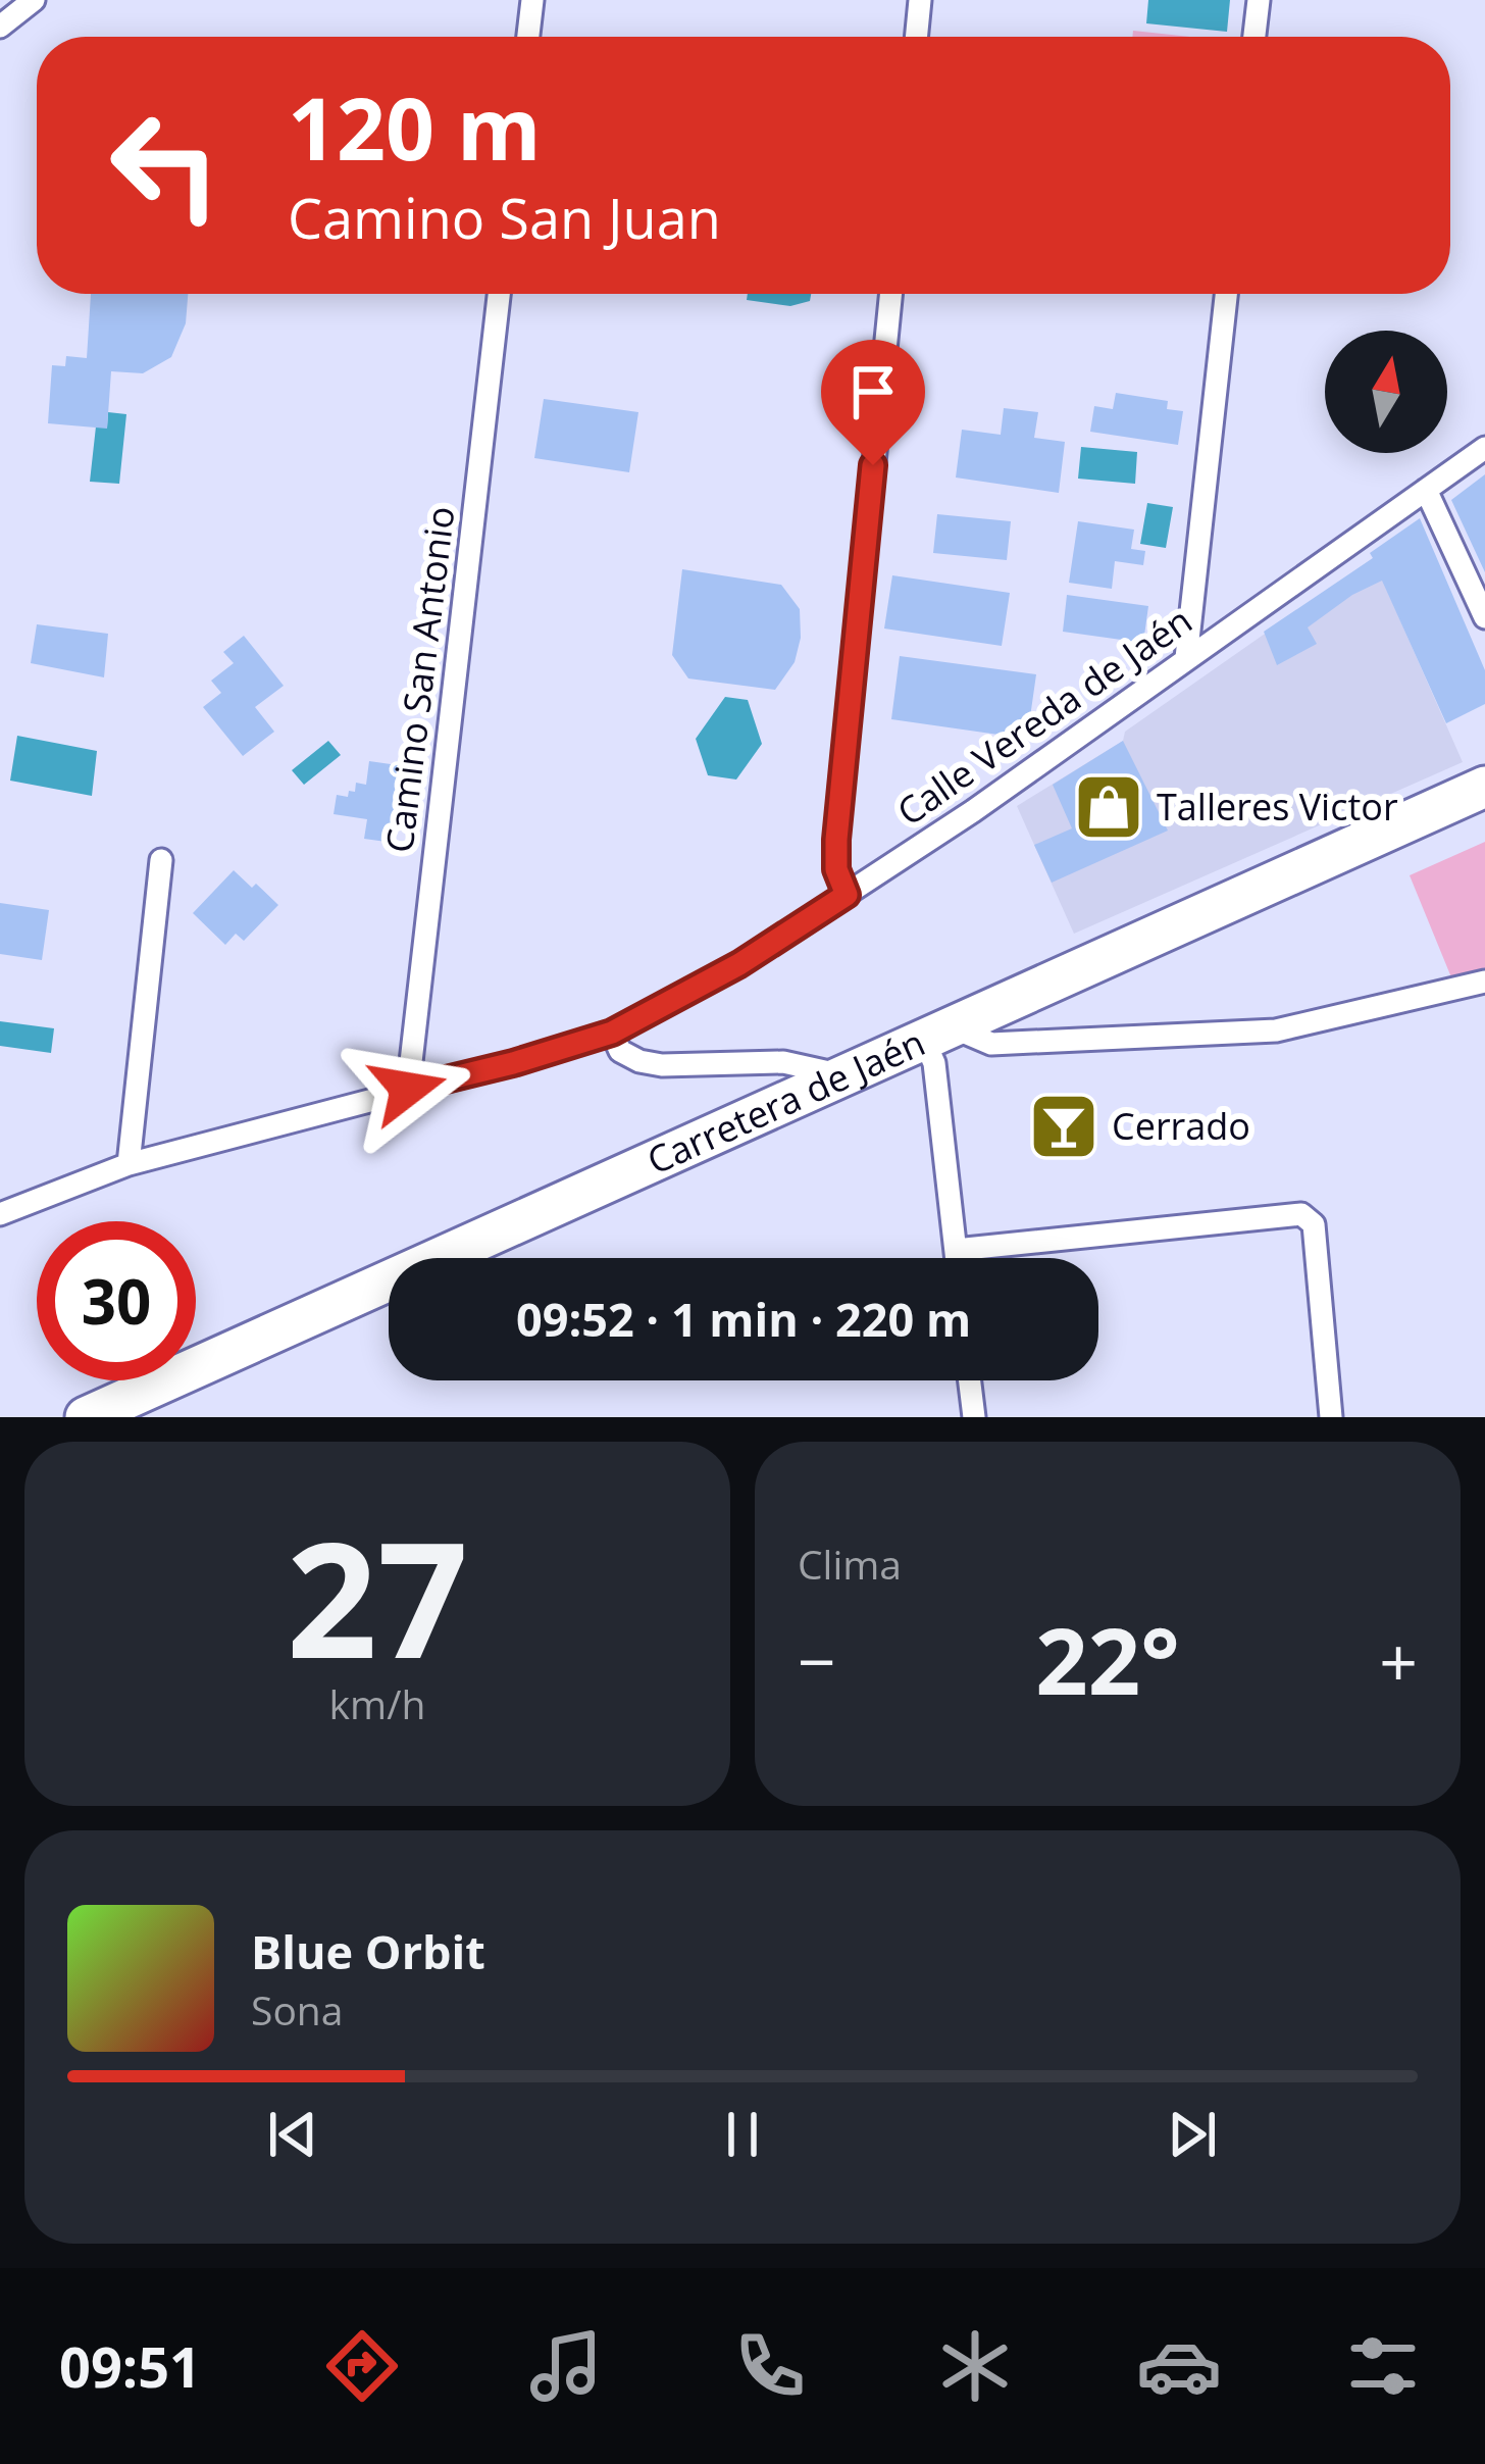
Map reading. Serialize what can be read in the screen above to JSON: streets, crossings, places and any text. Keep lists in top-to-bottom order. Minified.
{"streets":{"highway":["Carretera de Jaén"],"street":["Camino San Antonio","Calle Vereda de Jaén"]},"crossings":[["Camino San Antonio","Calle Vereda de Jaén"]],"places":{"shop":["Talleres Victor"],"bar":["Cerrado"]},"north":"top","page":{"turn":["120 m","Camino San Juan"],"limit":"30","trip":"09:52 · 1 min · 220 m","tile":[["27","km/h"],"Clima"],"heat":["−","22°","+"],"song":["Blue Orbit","Sona"],"tabs":"09:51"}}
